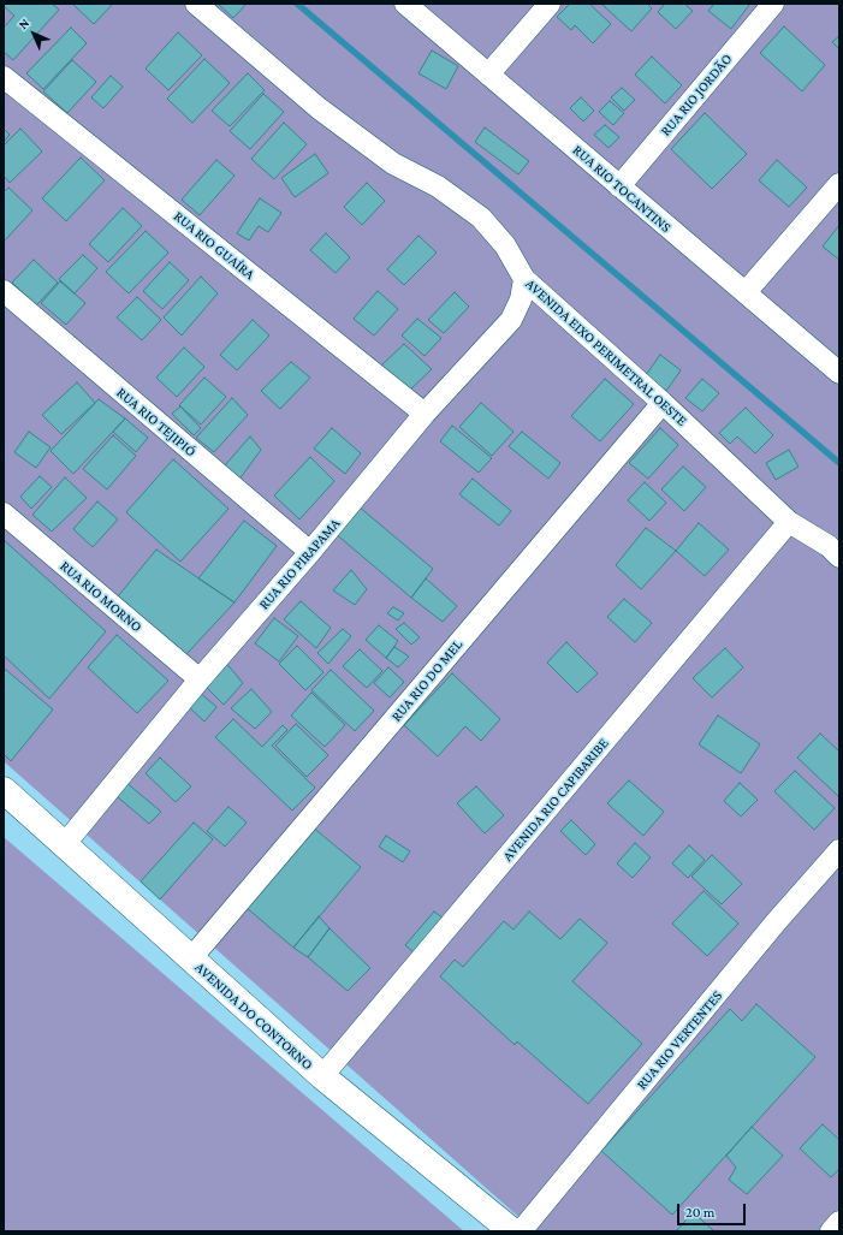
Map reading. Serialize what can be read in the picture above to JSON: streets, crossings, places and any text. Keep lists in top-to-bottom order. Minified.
{"streets":{"street":["RUA RIO JORDÃO","RUA RIO TOCANTINS","RUA RIO GUAÍRA","AVENIDA EIXO PERIMETRAL OESTE","RUA RIO TEJIPIÓ","RUA RIO PIRAPAMA","RUA RIO MORNO","RUA RIO DO MEL","AVENIDA RIO CAPIBARIBE","AVENIDA DO CONTORNO","RUA RIO VERTENTES"]},"crossings":[["RUA RIO JORDÃO","RUA RIO TOCANTINS"],["RUA RIO GUAÍRA","RUA RIO PIRAPAMA"],["AVENIDA EIXO PERIMETRAL OESTE","RUA RIO PIRAPAMA"],["AVENIDA EIXO PERIMETRAL OESTE","RUA RIO DO MEL"],["AVENIDA EIXO PERIMETRAL OESTE","AVENIDA RIO CAPIBARIBE"],["RUA RIO TEJIPIÓ","RUA RIO PIRAPAMA"],["RUA RIO PIRAPAMA","RUA RIO MORNO"],["RUA RIO PIRAPAMA","AVENIDA DO CONTORNO"],["RUA RIO DO MEL","AVENIDA DO CONTORNO"],["AVENIDA RIO CAPIBARIBE","AVENIDA DO CONTORNO"]],"scale_bar":"20 m","north":"top left"}
